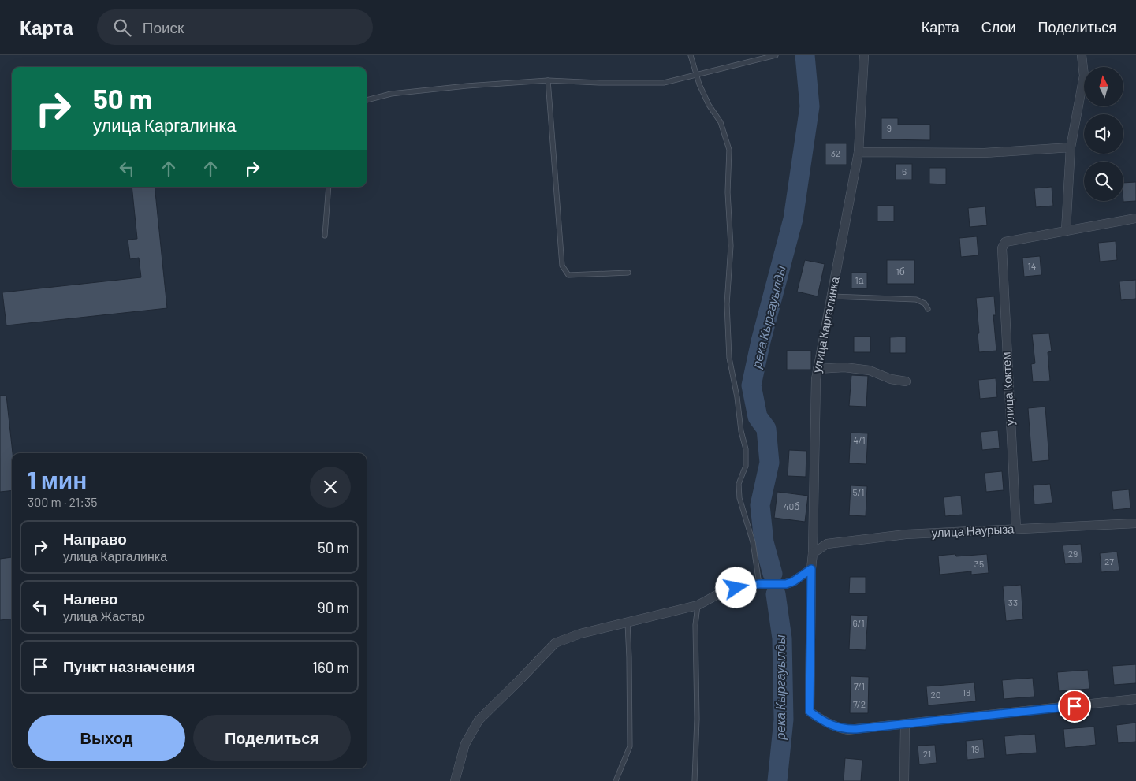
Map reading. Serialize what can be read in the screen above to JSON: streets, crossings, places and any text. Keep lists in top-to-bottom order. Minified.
{"streets":{"street":["улица Каргалинка","улица Коктем","улица Наурыза"]},"crossings":[["улица Каргалинка","улица Наурыза"],["улица Коктем","улица Наурыза"]],"water":["река Кыргауылды"],"house_numbers":["9","32","6","14","1б","1а","4/1","5/1","40б","29","27","35","33","6/1","7/1","18","20","7/2","19","21"],"north":"top","page":{"header":"Карта","search":"Поиск","nav":["Карта","Слои","Поделиться"],"turn":["50 m","улица Каргалинка"],"heading":["1 мин","300 m · 21:35"],"list":[{"name":"Направо","note":"улица Каргалинка","value":"50 m"},{"name":"Налево","note":"улица Жастар","value":"90 m"},{"name":"Пункт назначения","value":"160 m"}],"buttons":["Выход","Поделиться"]}}
